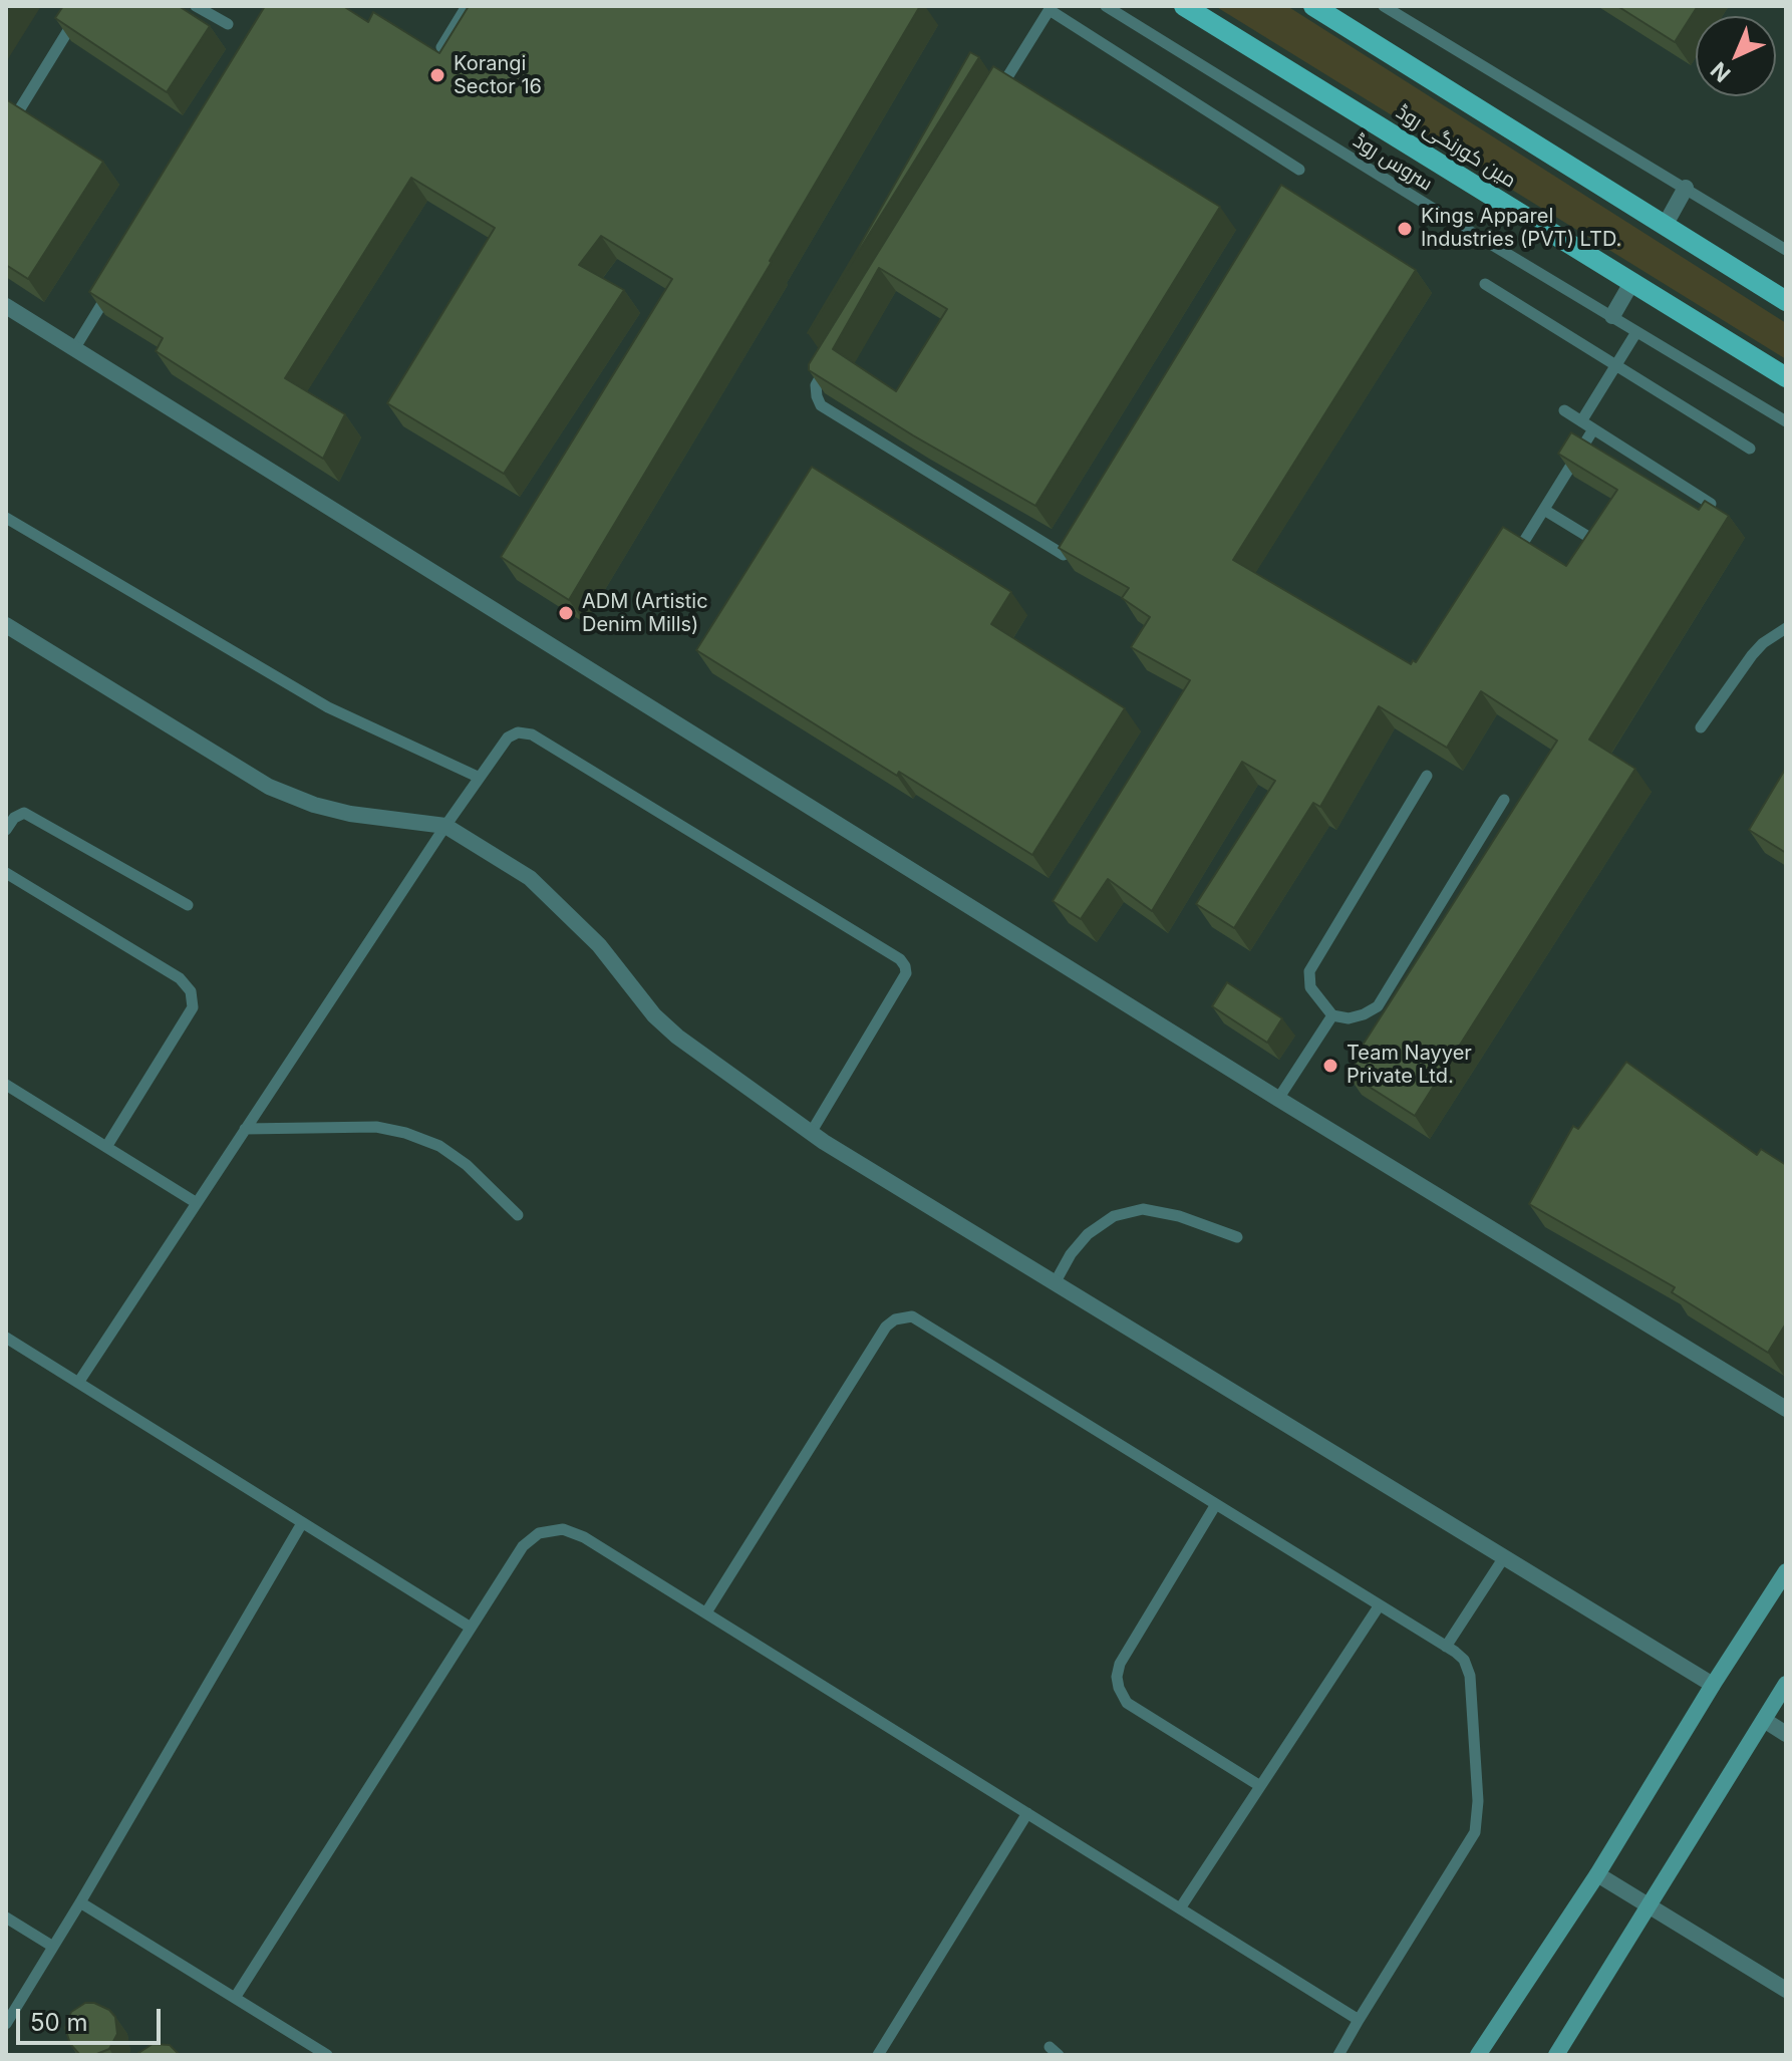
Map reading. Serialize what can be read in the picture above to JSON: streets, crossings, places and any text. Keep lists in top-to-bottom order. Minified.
{"streets":{"main road":["مین کورنگی روڈ"],"lane":["سروس روڈ"]},"places":["Korangi Sector 16","Kings Apparel Industries (PVT) LTD.","ADM (Artistic Denim Mills)","Team Nayyer Private Ltd."],"scale_bar":"50 m","north":"bottom left"}
